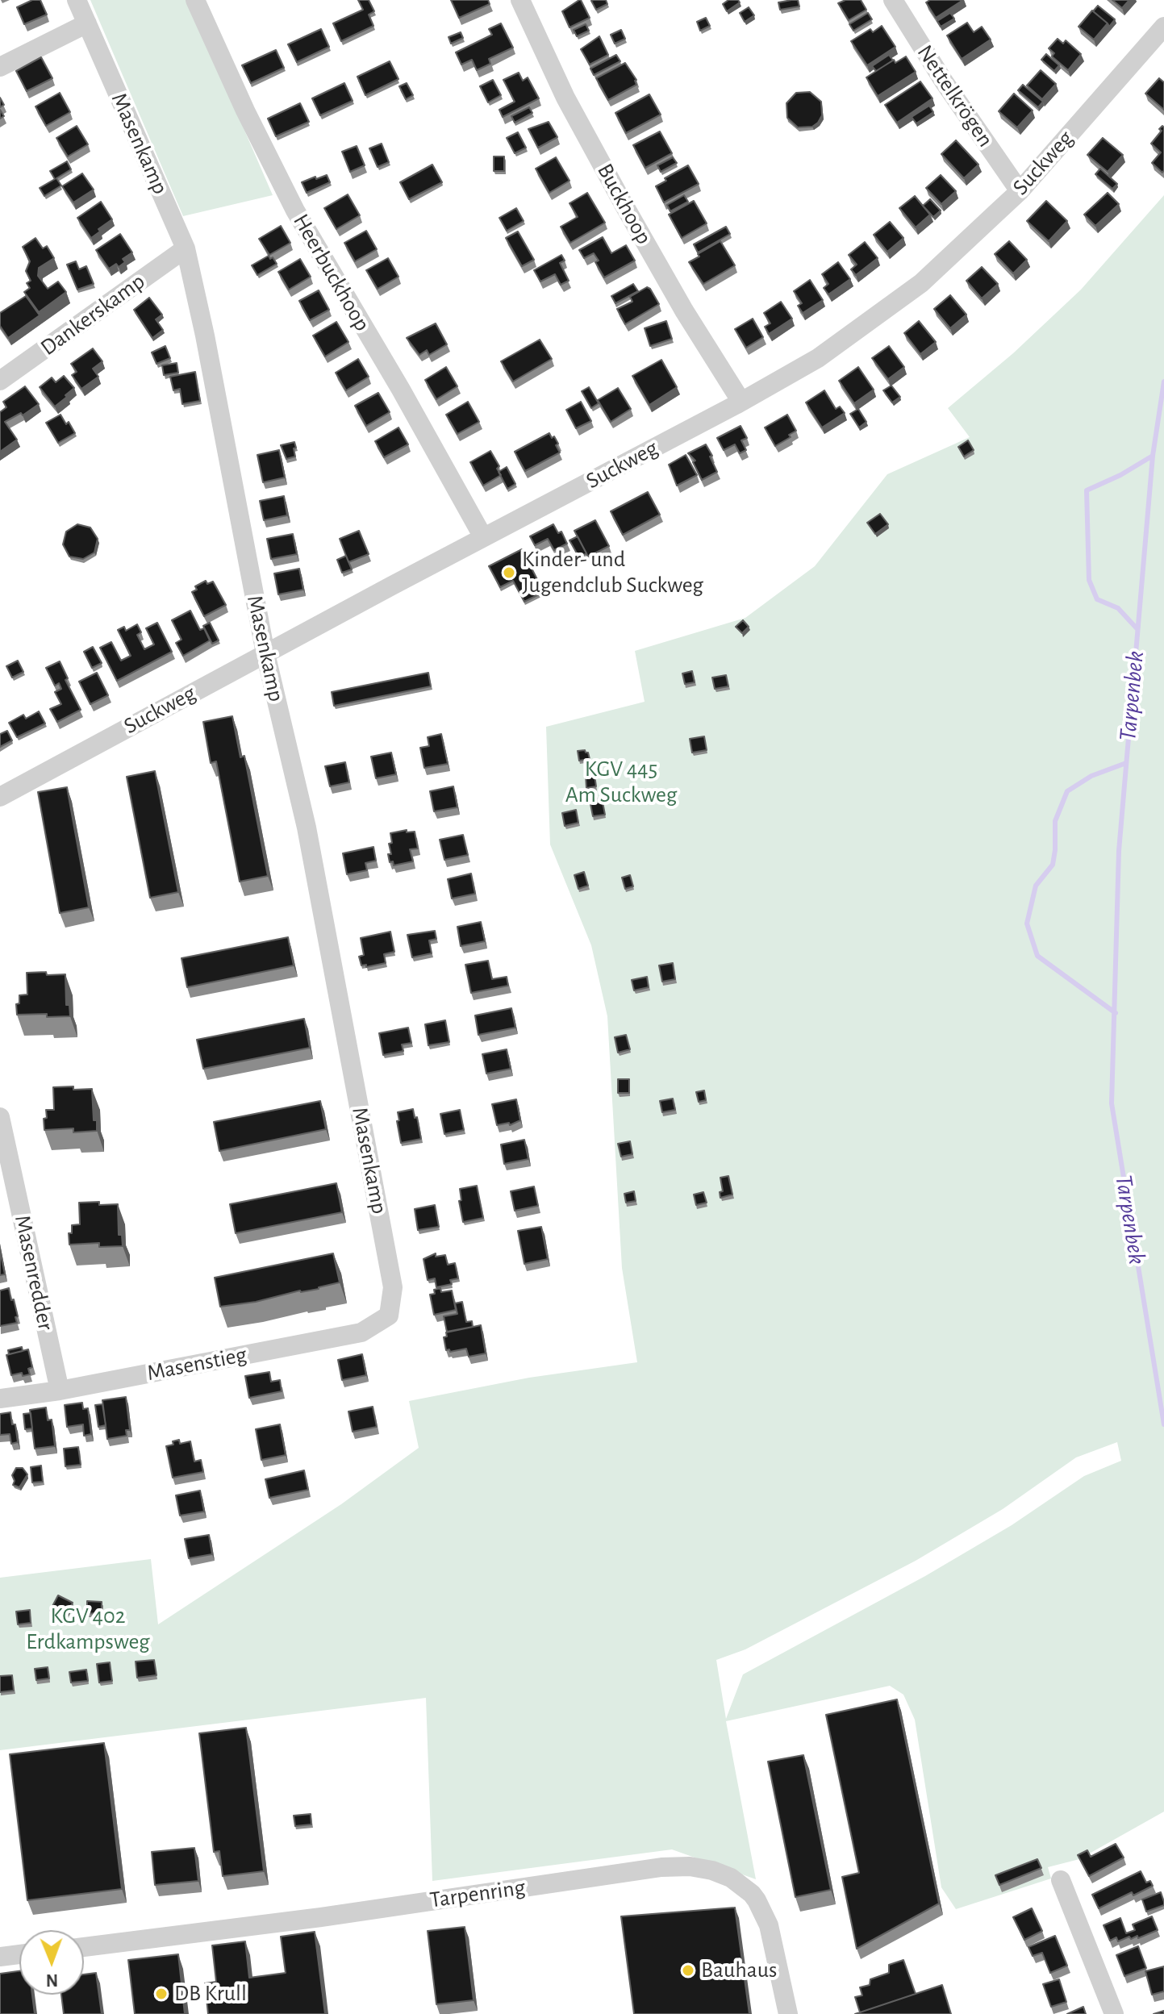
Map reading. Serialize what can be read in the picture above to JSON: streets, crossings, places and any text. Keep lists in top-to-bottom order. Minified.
{"streets":{"street":["Nettelkrögen","Masenkamp","Suckweg","Buckhoop","Heerbuckhoop","Dankerskamp","Masenredder","Masenstieg","Tarpenring"]},"crossings":[["Nettelkrögen","Suckweg"],["Masenkamp","Suckweg"],["Masenkamp","Dankerskamp"],["Masenkamp","Masenstieg"],["Suckweg","Buckhoop"],["Suckweg","Heerbuckhoop"],["Masenredder","Masenstieg"]],"water":["Tarpenbek"],"parks":["KGV 445 Am Suckweg","KGV 402 Erdkampsweg"],"places":["Kinder- und Jugendclub Suckweg","Bauhaus","DB Krull"],"north":"bottom"}
